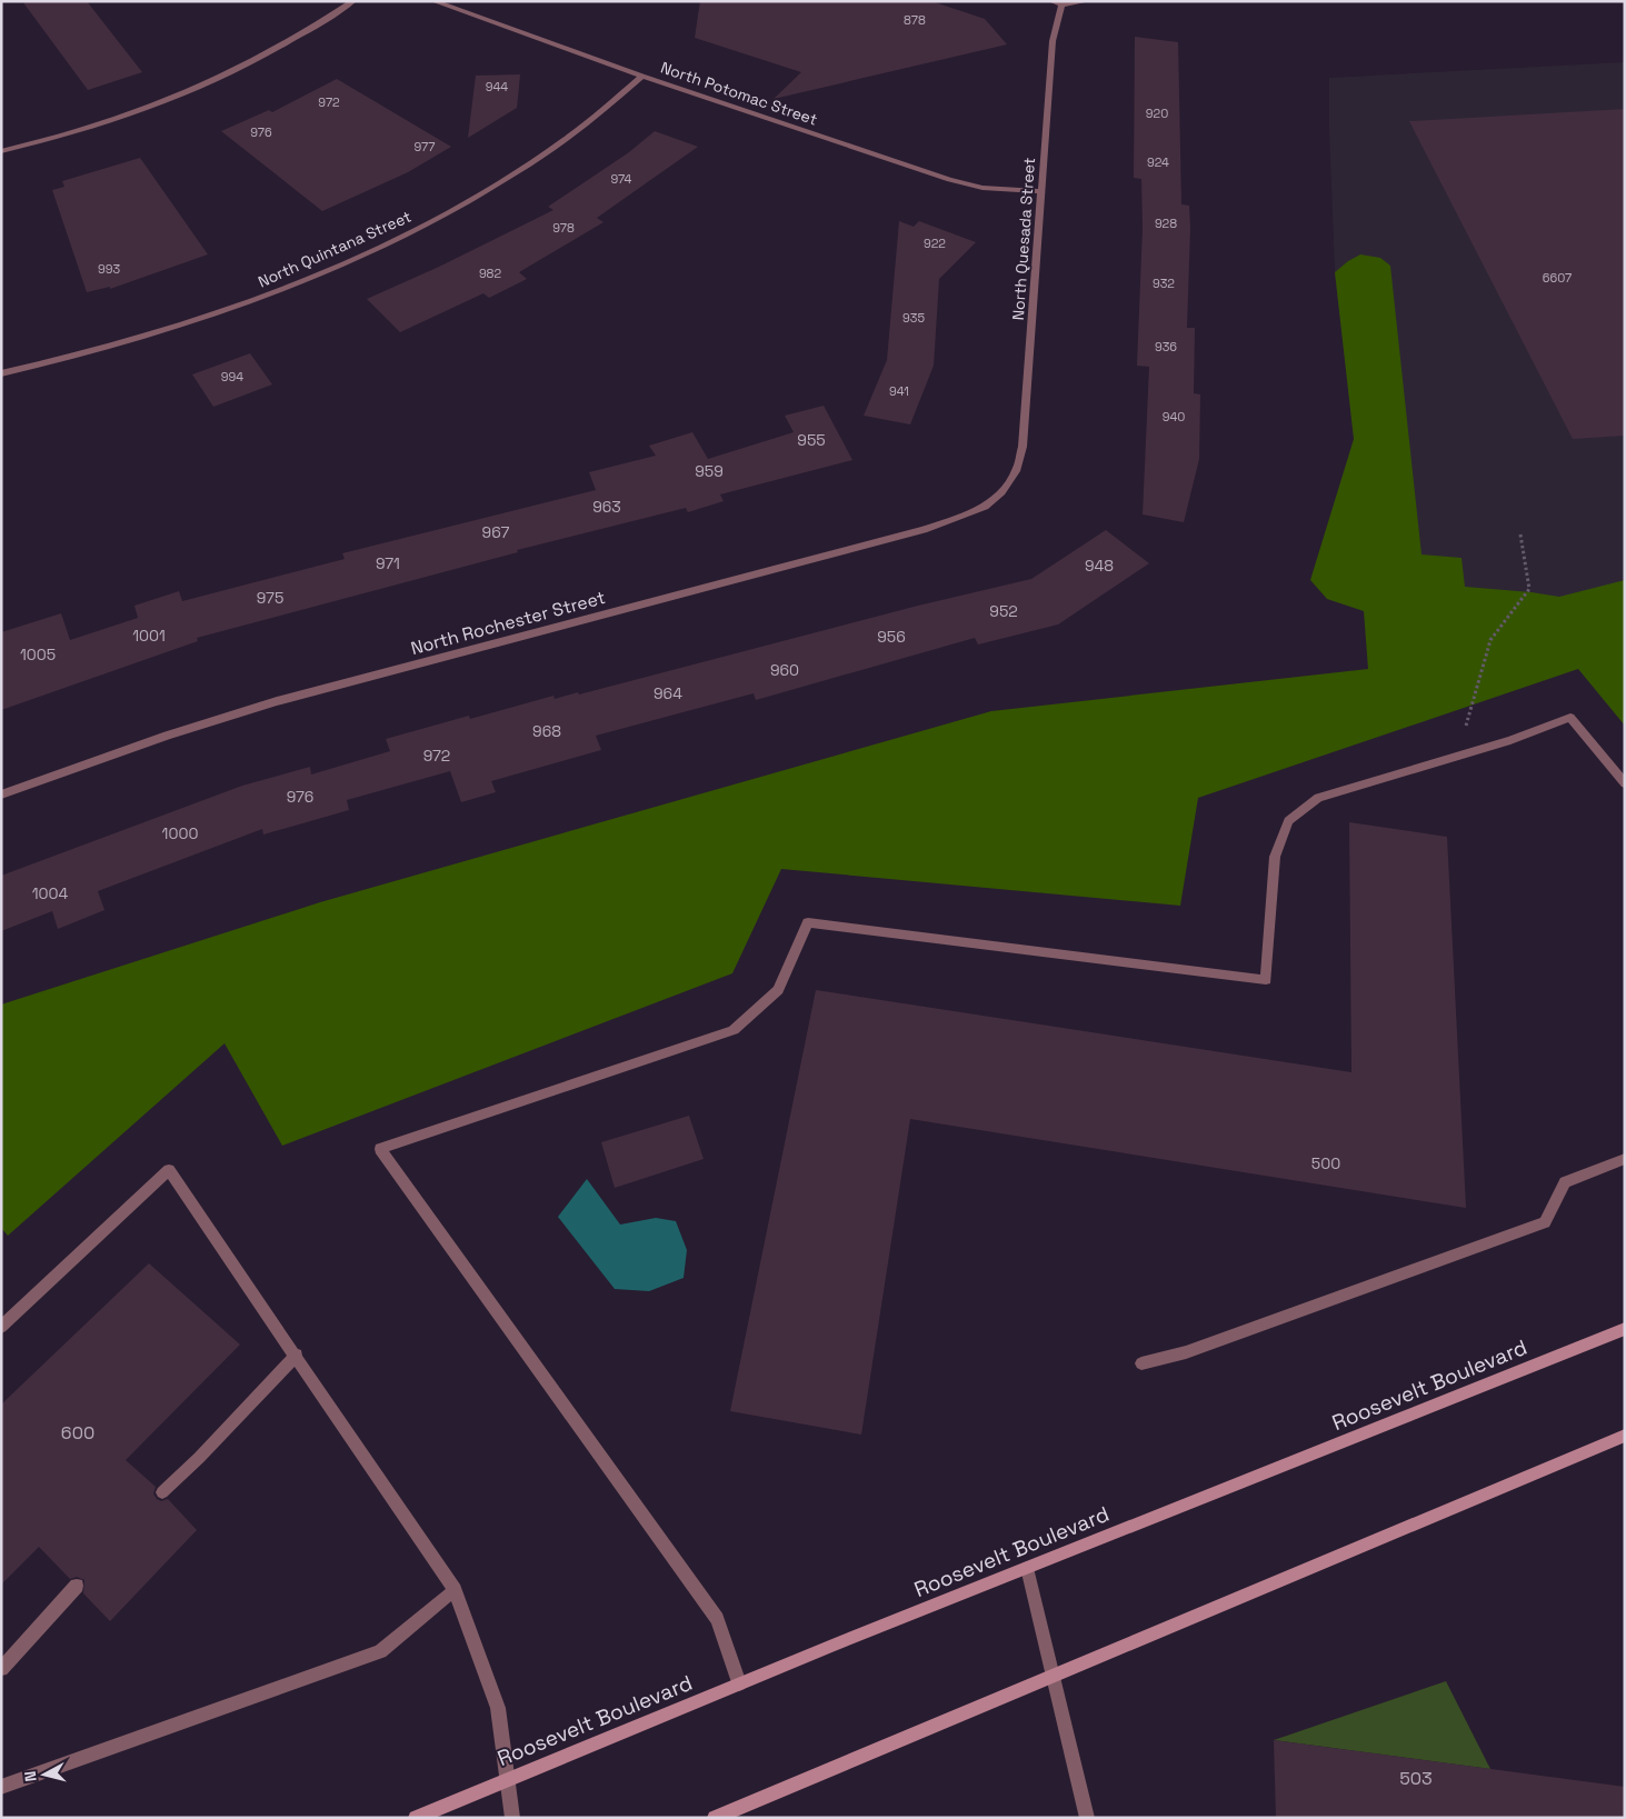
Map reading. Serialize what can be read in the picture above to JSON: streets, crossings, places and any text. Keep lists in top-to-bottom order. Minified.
{"streets":{"main road":["Roosevelt Boulevard"],"street":["North Potomac Street","North Quesada Street","North Quintana Street","North Rochester Street"]},"crossings":[["North Potomac Street","North Quesada Street"],["North Potomac Street","North Quintana Street"],["North Quesada Street","North Rochester Street"]],"house_numbers":["878","944","972","920","976","977","924","974","928","978","922","993","982","6607","932","935","936","994","941","940","955","959","963","967","971","948","975","952","1001","956","1005","960","964","968","972","976","1000","1004","500","600","503"],"north":"left"}
